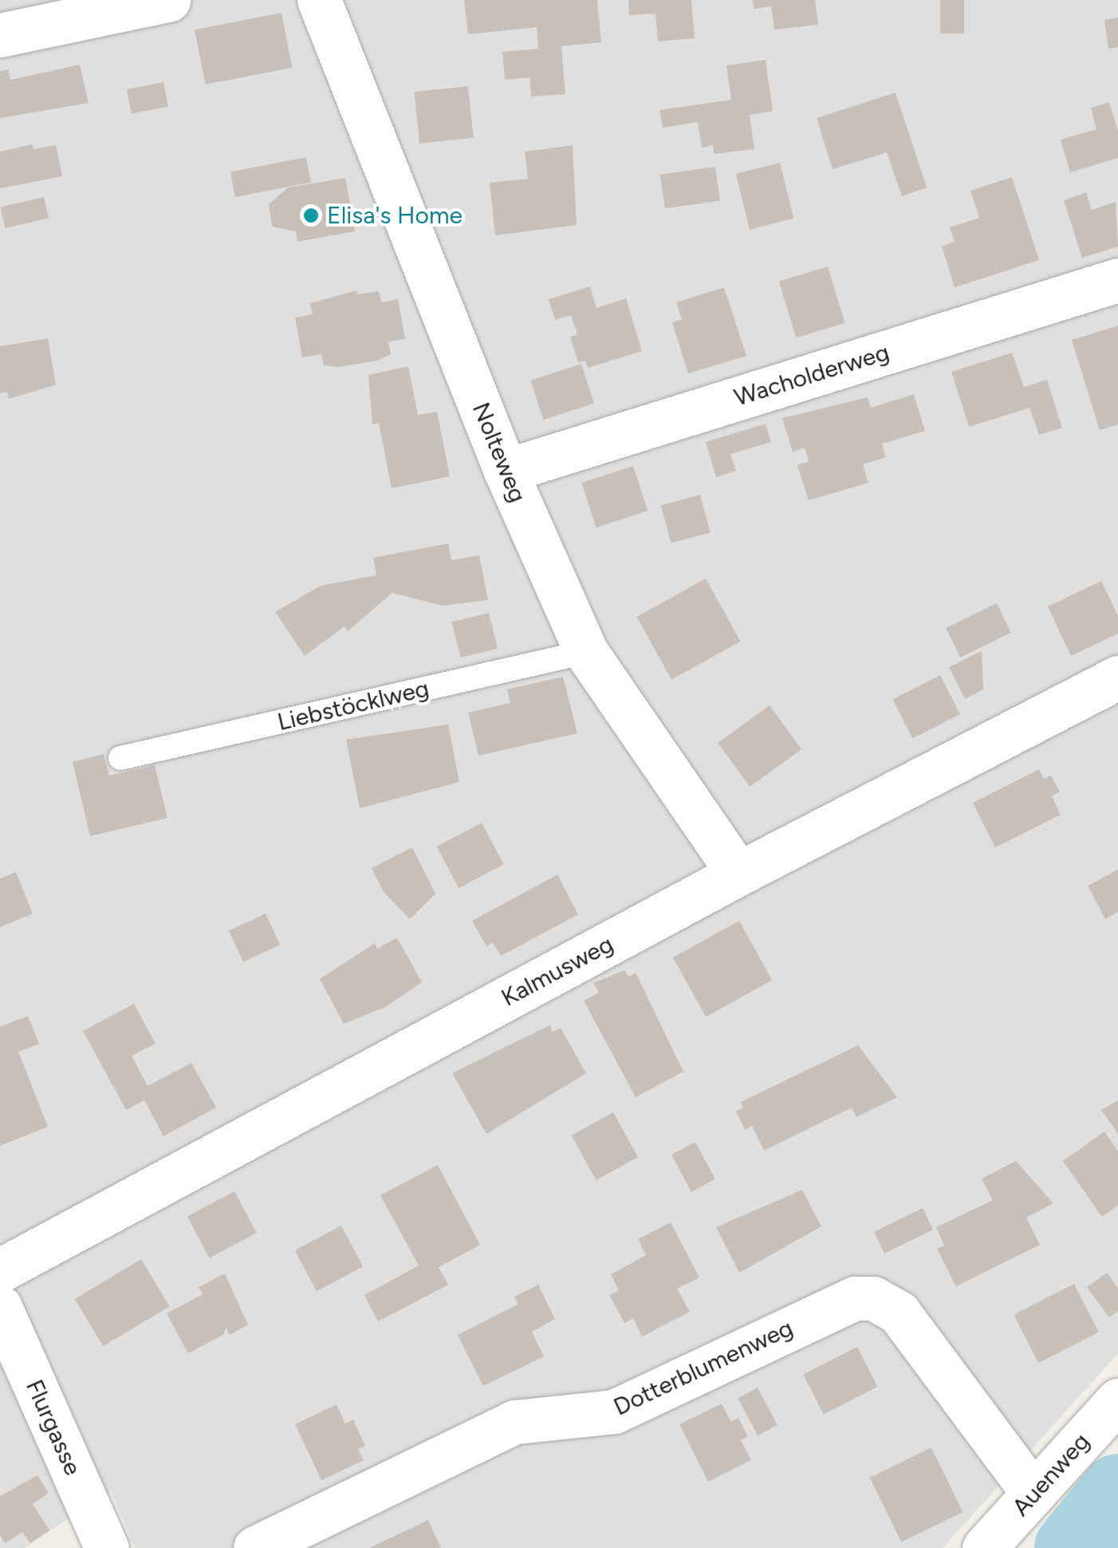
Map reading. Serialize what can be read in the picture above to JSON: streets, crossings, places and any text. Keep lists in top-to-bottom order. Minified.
{"streets":{"street":["Wacholderweg","Nolteweg","Kalmusweg","Dotterblumenweg","Flurgasse","Auenweg"],"lane":["Liebstöcklweg"]},"crossings":[["Wacholderweg","Nolteweg"],["Nolteweg","Liebstöcklweg"],["Nolteweg","Kalmusweg"],["Dotterblumenweg","Auenweg"]],"places":["Elisa's Home"]}
